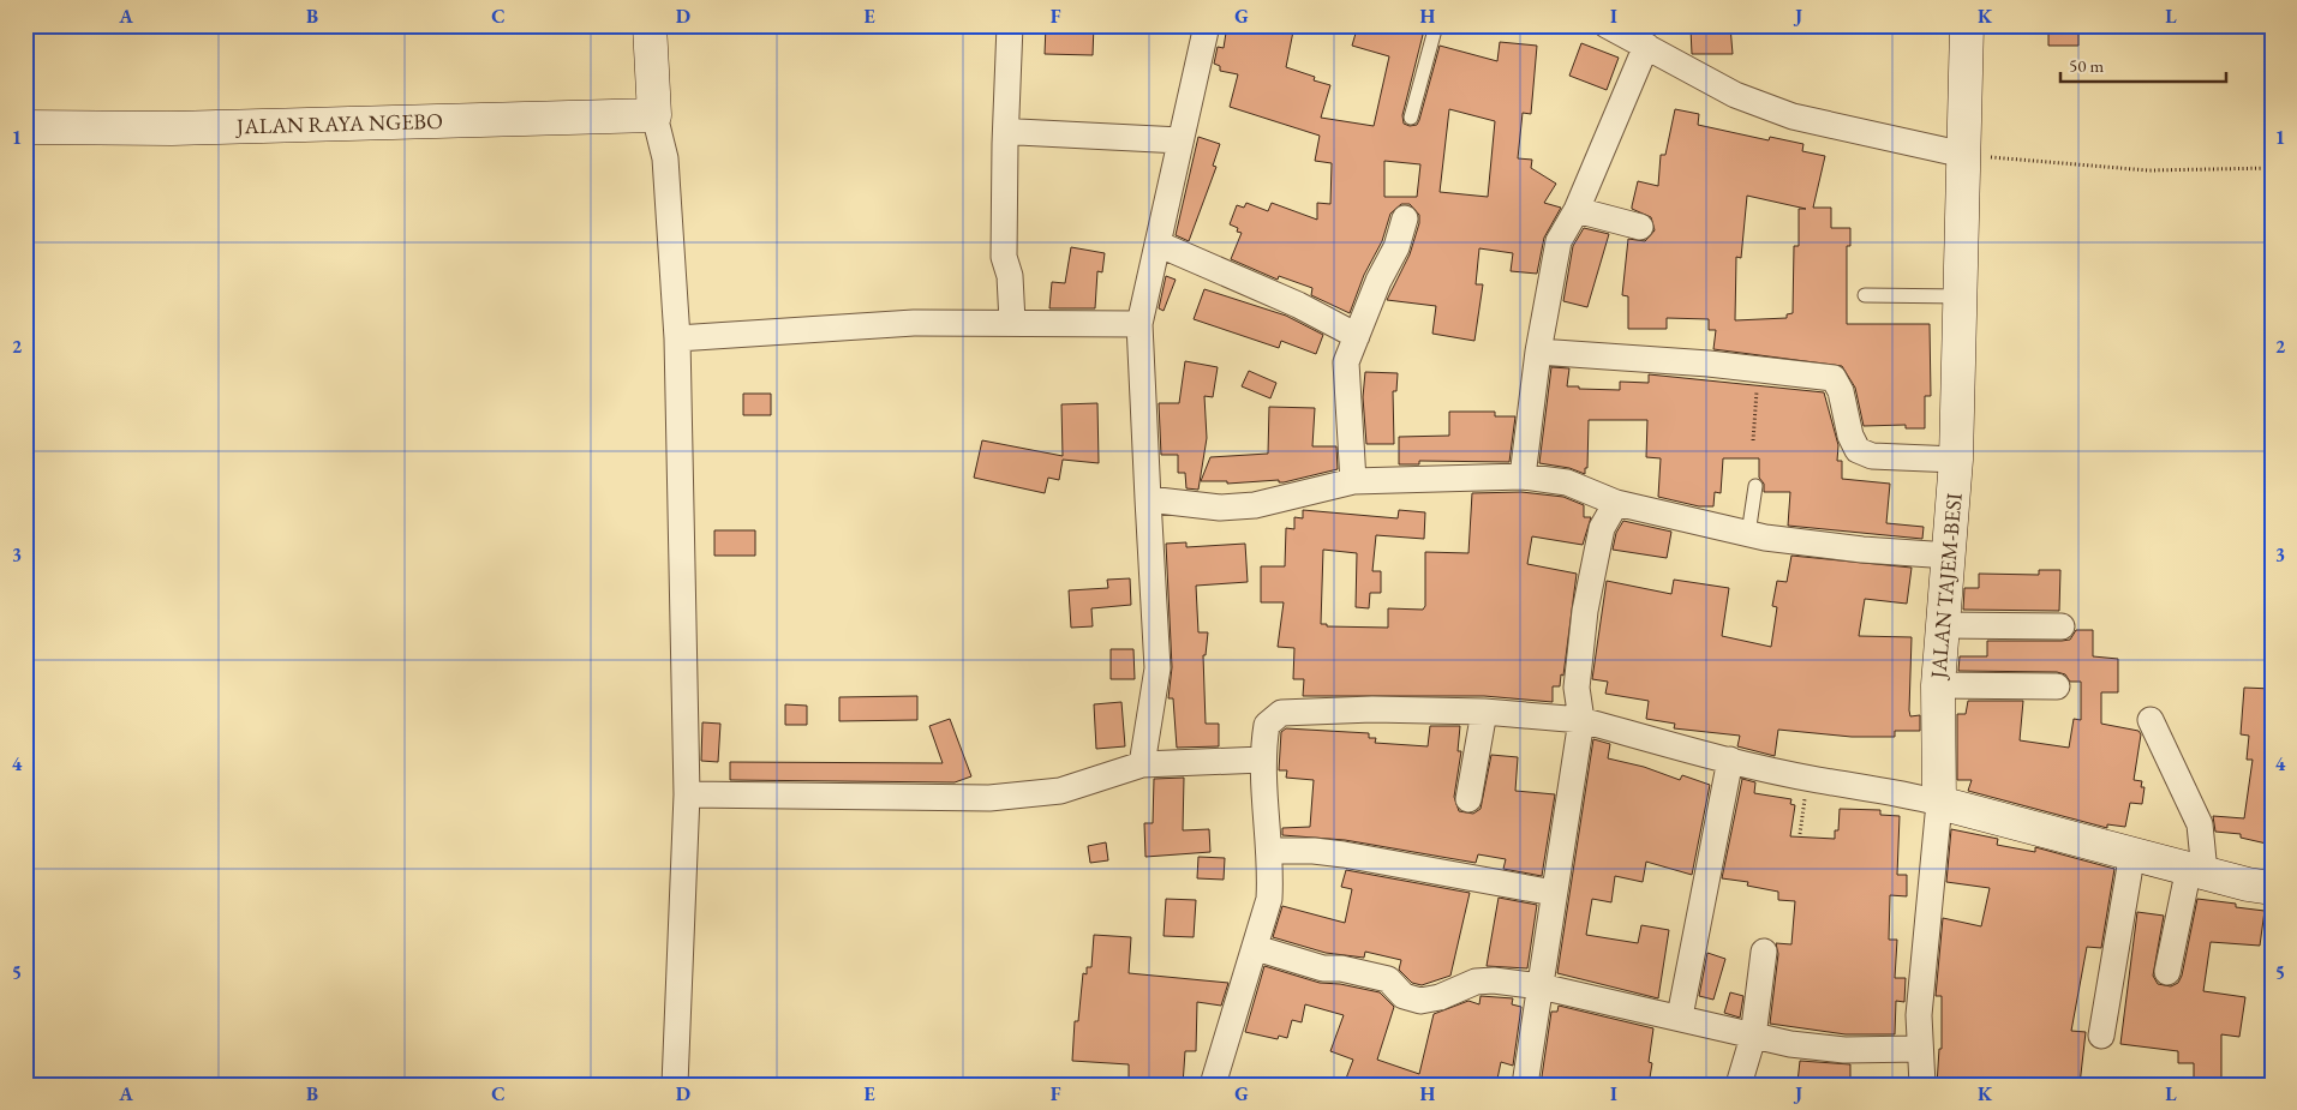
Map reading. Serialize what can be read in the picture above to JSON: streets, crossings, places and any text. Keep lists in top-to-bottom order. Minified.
{"streets":{"street":["JALAN RAYA NGEBO","JALAN TAJEM-BESI"]},"scale_bar":"50 m","grid":{"columns":["A","B","C","D","E","F","G","H","I","J","K","L"],"rows":["1","2","3","4","5"]}}
